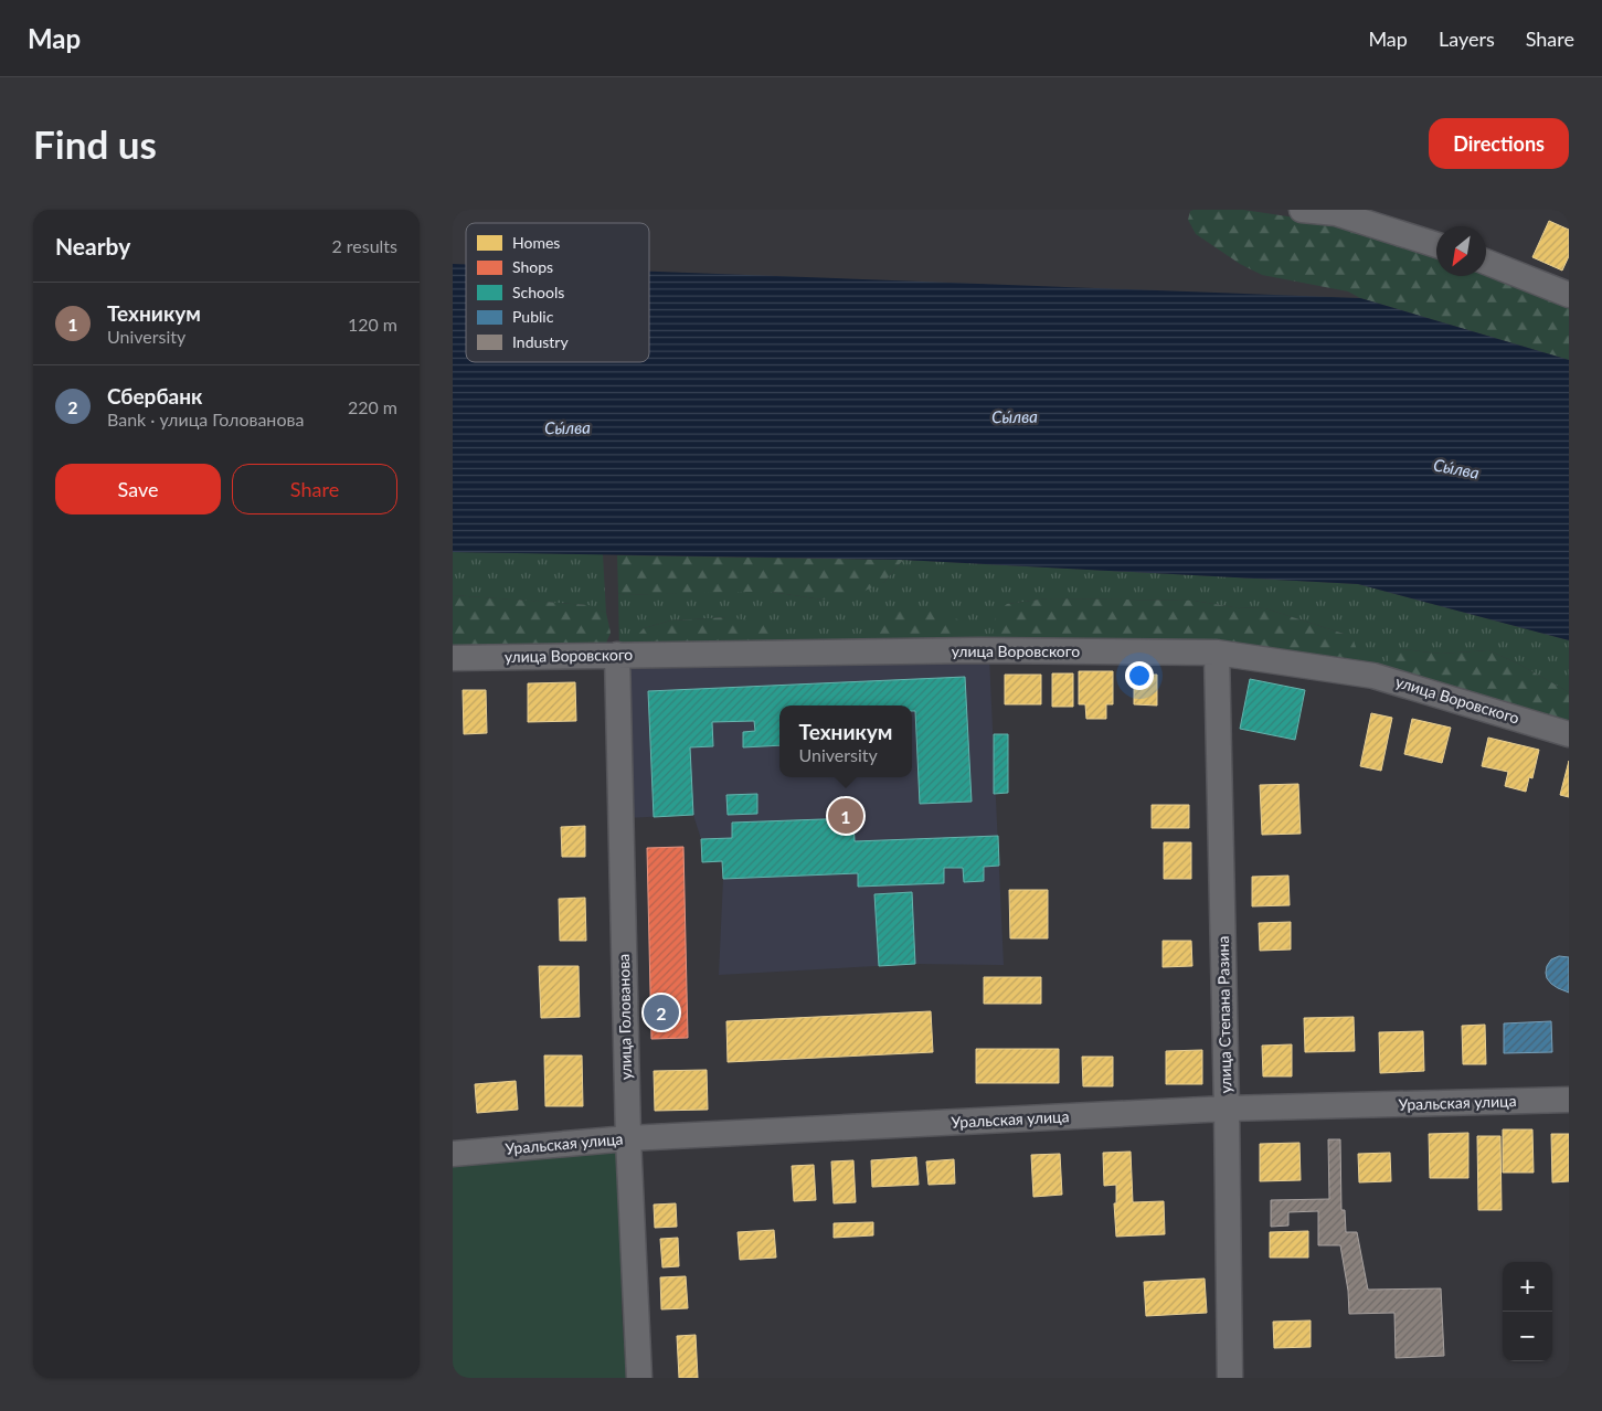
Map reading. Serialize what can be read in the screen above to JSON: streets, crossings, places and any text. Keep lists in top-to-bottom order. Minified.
{"streets":{"street":["улица Воровского","улица Степана Разина","улица Голованова","Уральская улица"]},"crossings":[["улица Воровского","улица Степана Разина"],["улица Воровского","улица Голованова"],["улица Степана Разина","Уральская улица"],["улица Голованова","Уральская улица"]],"water":["Сы́лва"],"legend":["Homes","Shops","Schools","Public","Industry"],"north":"bottom left","page":{"header":"Map","nav":["Map","Layers","Share"],"buttons":["Directions",["Save","Share"]],"title":"Find us","heading":["Nearby","2 results"],"list":[{"mark":"1","name":"Техникум","note":"University","value":"120 m"},{"mark":"2","name":"Сбербанк","note":"Bank · улица Голованова","value":"220 m"}],"popup":["Техникум","University"],"pins":["1","2"],"map_buttons":["+","−"]}}
